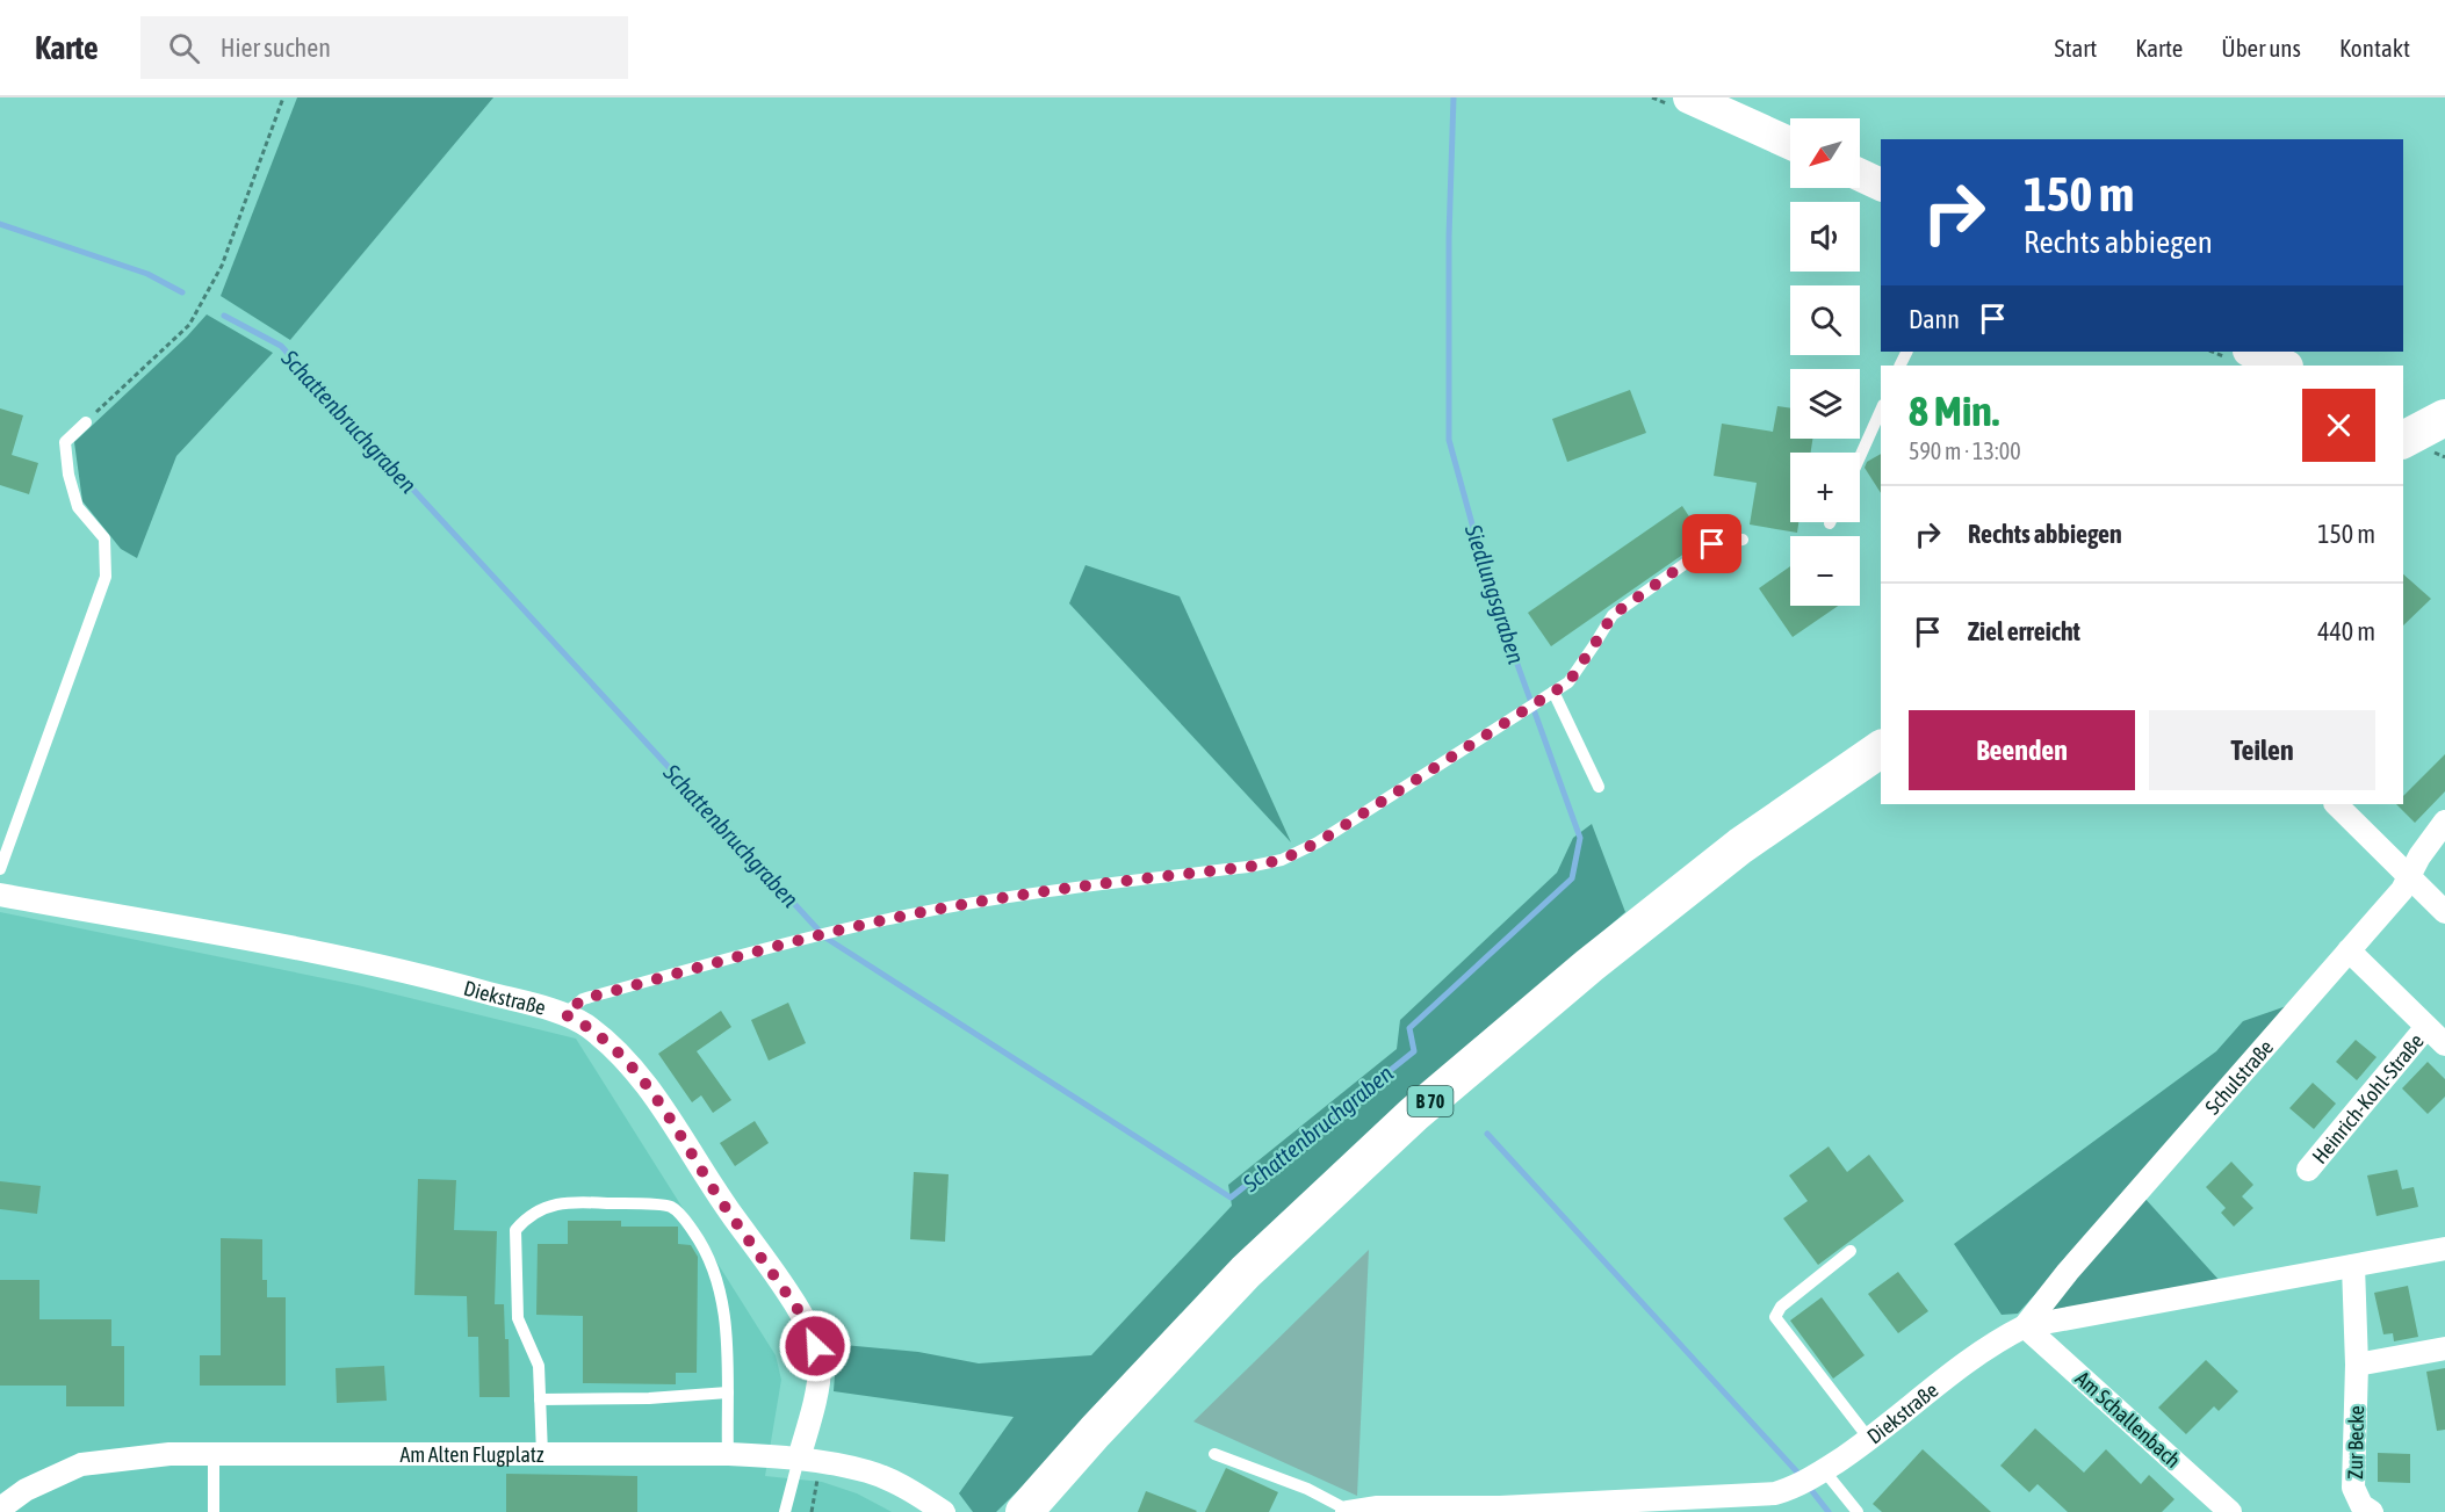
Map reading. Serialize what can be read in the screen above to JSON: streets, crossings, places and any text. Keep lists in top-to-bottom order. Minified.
{"streets":{"main road":["B 70"],"street":["Diekstraße","Schulstraße","Heinrich-Kohl-Straße","Am Schallenbach","Zur Becke","Am Alten Flugplatz"]},"crossings":[["Diekstraße","Schulstraße"],["Diekstraße","Am Schallenbach"],["Diekstraße","Zur Becke"],["Diekstraße","Am Alten Flugplatz"],["Schulstraße","Heinrich-Kohl-Straße"],["Schulstraße","Am Schallenbach"]],"water":["Schattenbruchgraben","Siedlungsgraben"],"north":"bottom left","page":{"header":"Karte","search":"Hier suchen","nav":["Start","Karte","Über uns","Kontakt"],"map_buttons":["+","−"],"turn":["150 m","Rechts abbiegen"],"then":"Dann","heading":["8 Min.","590 m · 13:00"],"list":[{"name":"Rechts abbiegen","value":"150 m"},{"name":"Ziel erreicht","value":"440 m"}],"buttons":["Beenden","Teilen"]}}
